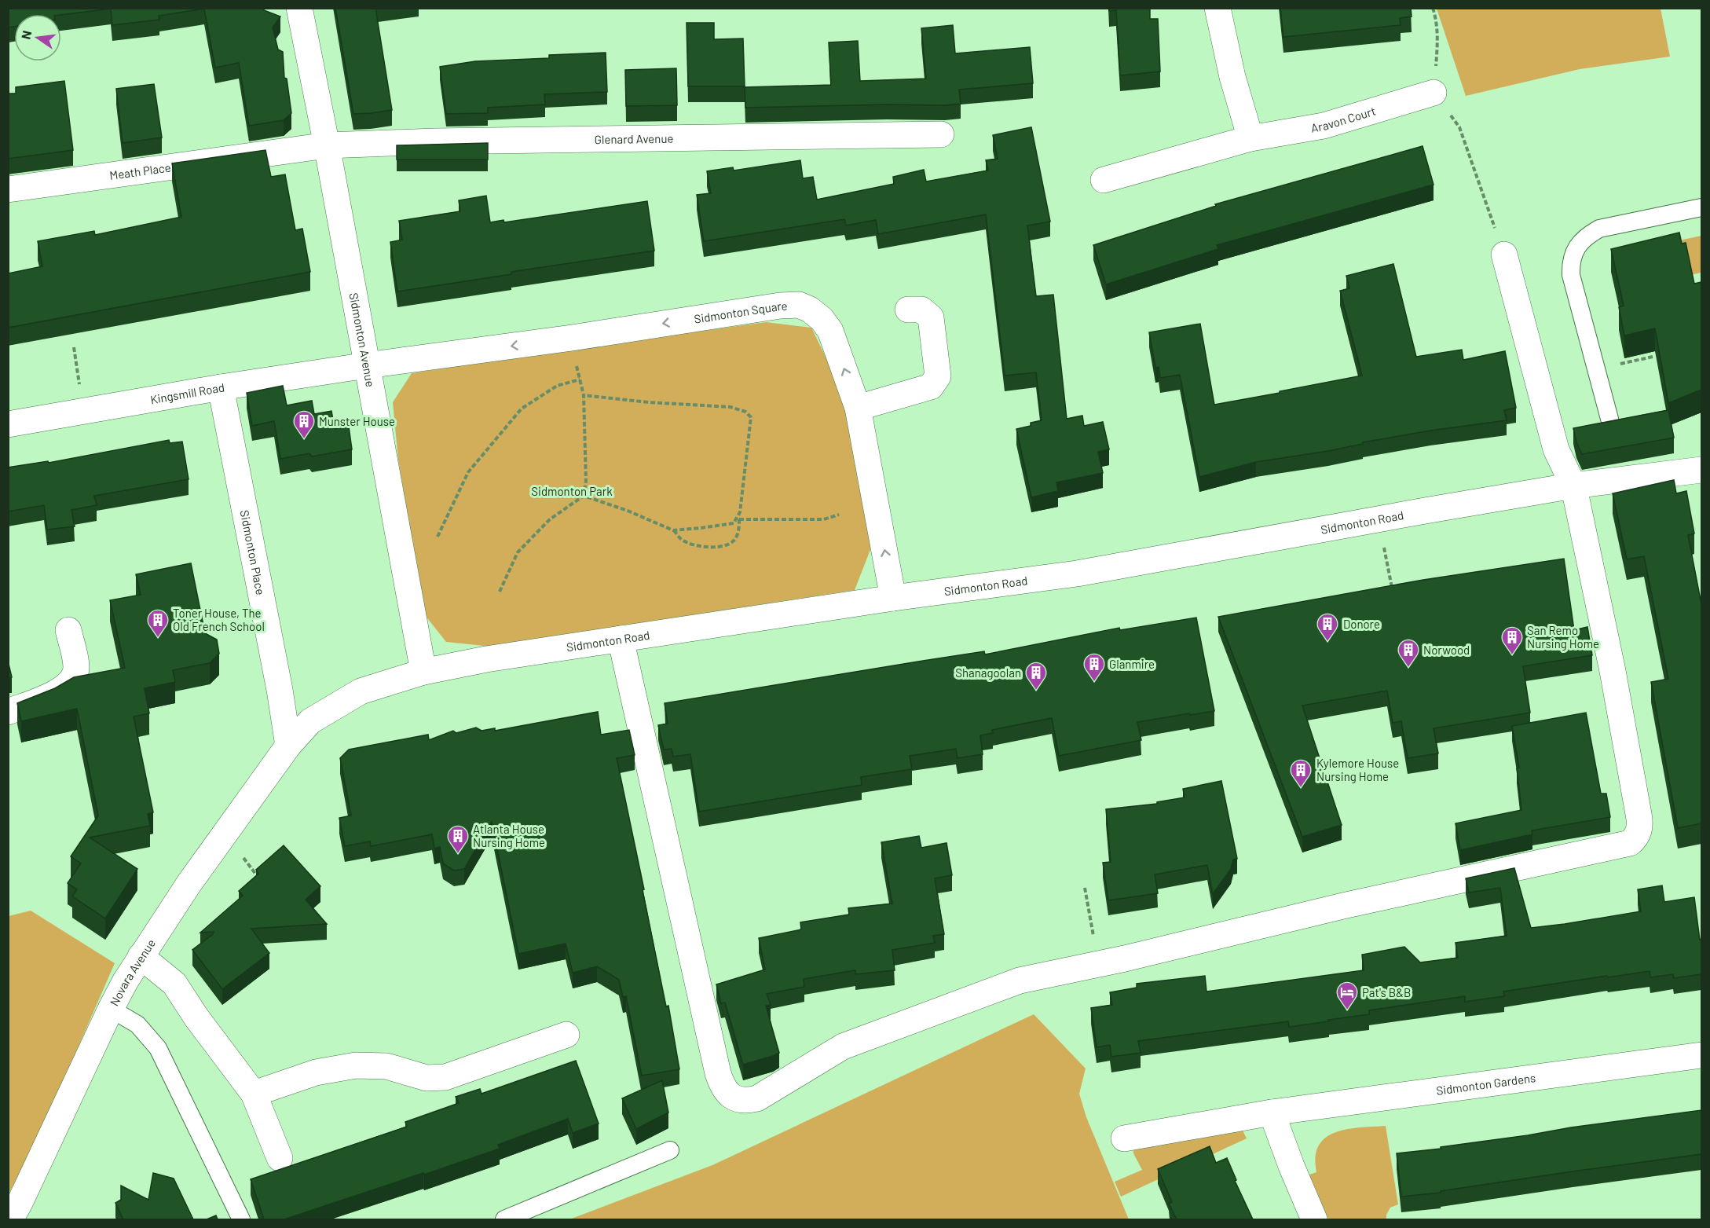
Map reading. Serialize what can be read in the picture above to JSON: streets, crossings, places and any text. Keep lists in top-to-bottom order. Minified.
{"streets":{"street":["Aravon Court","Glenard Avenue","Meath Place","Sidmonton Square","Sidmonton Avenue","Kingsmill Road","Sidmonton Road","Sidmonton Place","Novara Avenue","Sidmonton Gardens"]},"crossings":[["Glenard Avenue","Meath Place"],["Glenard Avenue","Sidmonton Avenue"],["Meath Place","Sidmonton Avenue"],["Sidmonton Square","Sidmonton Avenue"],["Sidmonton Square","Kingsmill Road"],["Sidmonton Square","Sidmonton Road"],["Sidmonton Avenue","Kingsmill Road"],["Sidmonton Avenue","Sidmonton Road"],["Kingsmill Road","Sidmonton Place"],["Sidmonton Road","Sidmonton Place"],["Sidmonton Road","Novara Avenue"],["Sidmonton Place","Novara Avenue"]],"parks":["Sidmonton Park"],"places":{"building":["Munster House","Toner House, The Old French School","Donore","San Remo Nursing Home","Norwood","Glanmire","Shanagoolan","Kylemore House Nursing Home","Atlanta House Nursing Home"],"hotel":["Pat's B&B"]},"north":"left"}
